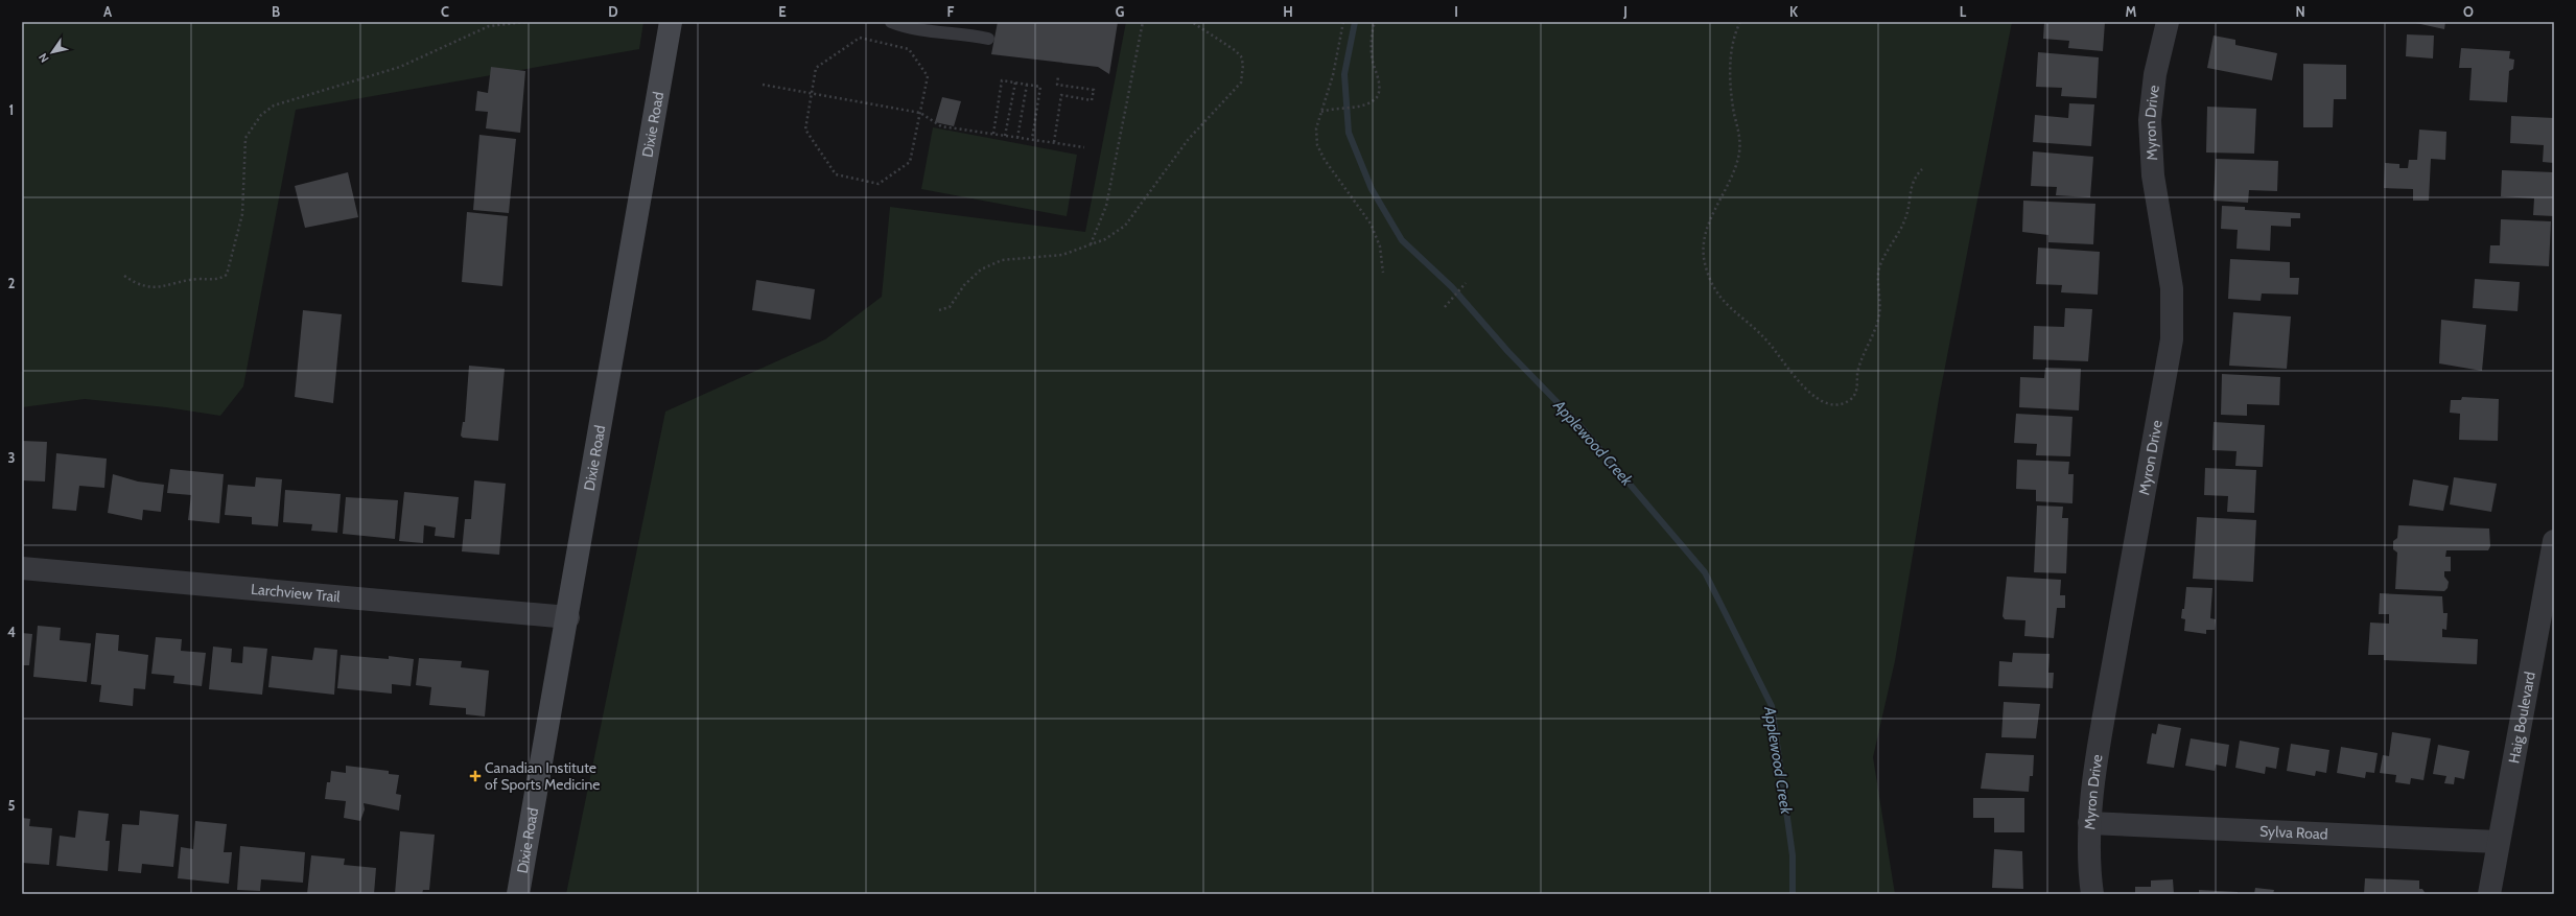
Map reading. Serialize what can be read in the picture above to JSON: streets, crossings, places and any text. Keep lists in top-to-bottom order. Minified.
{"streets":{"main road":["Dixie Road"],"street":["Myron Drive","Larchview Trail","Haig Boulevard","Sylva Road"]},"crossings":[["Myron Drive","Sylva Road"],["Dixie Road","Larchview Trail"],["Haig Boulevard","Sylva Road"]],"water":["Applewood Creek"],"places":{"health":["Canadian Institute of Sports Medicine"]},"north":"bottom left","grid":{"columns":["A","B","C","D","E","F","G","H","I","J","K","L","M","N","O"],"rows":["1","2","3","4","5"]}}
